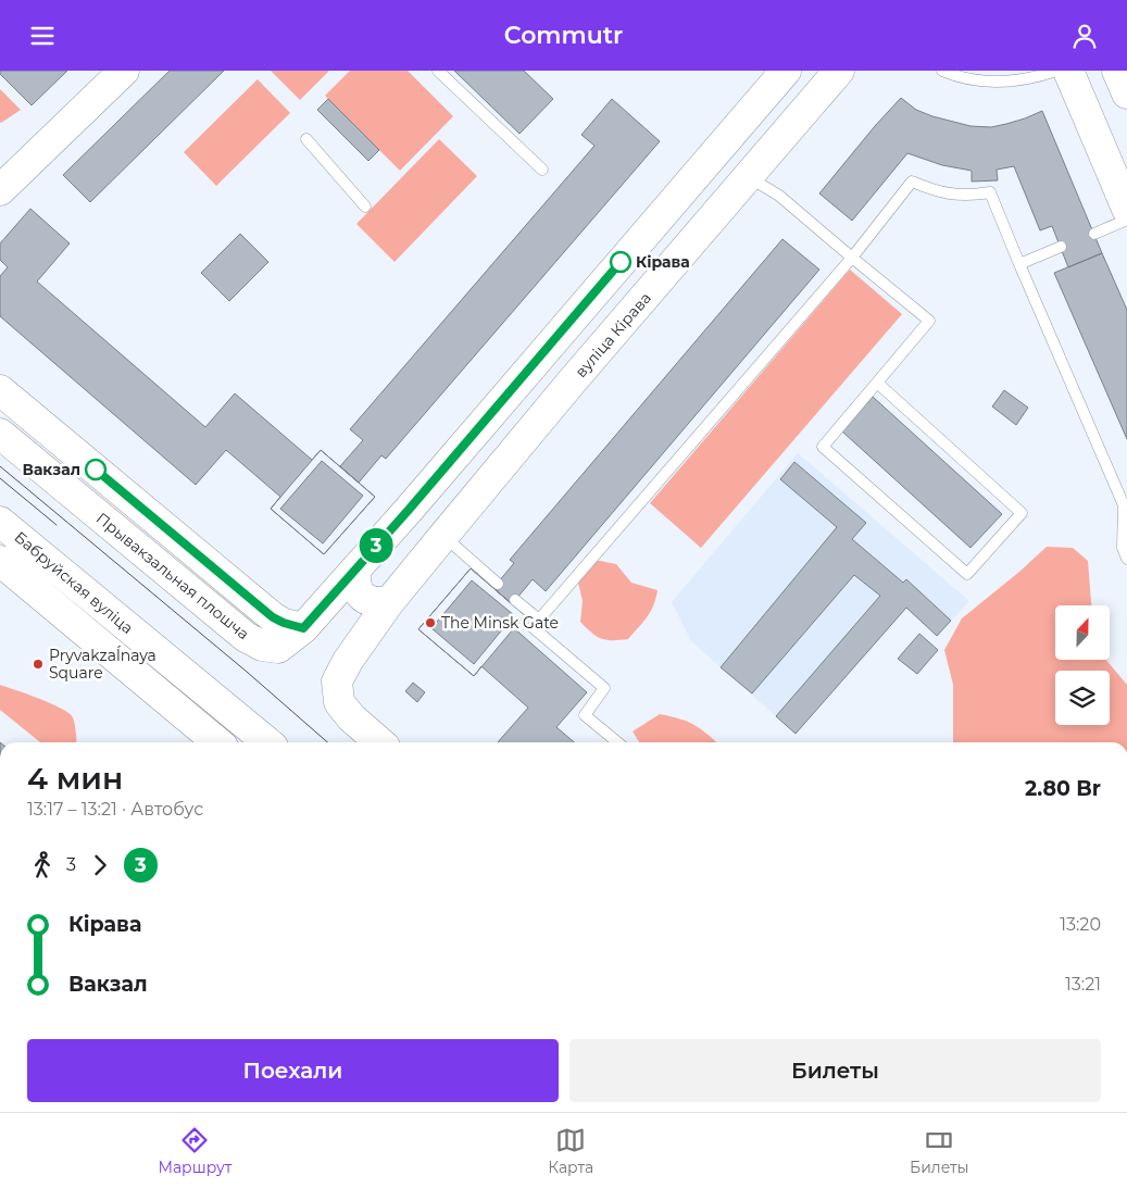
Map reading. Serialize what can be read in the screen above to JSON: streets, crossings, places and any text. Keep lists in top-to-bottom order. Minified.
{"streets":{"street":["вуліца Кірава","Прывакзальная плошча","Бабруйская вуліца"]},"places":["Кірава","Вакзал","The Minsk Gate","Pryvakzaĺnaya Square"],"lines":["bus line 3"],"north":"top","page":{"header":"Commutr","on_map":"3","heading":["4 мин","13:17 – 13:21 · Автобус","2.80 Br"],"legs":["3","3"],"list":[{"name":"Кірава","value":"13:20"},{"name":"Вакзал","value":"13:21"}],"buttons":["Поехали","Билеты"],"tabs":["Маршрут","Карта","Билеты"]}}
